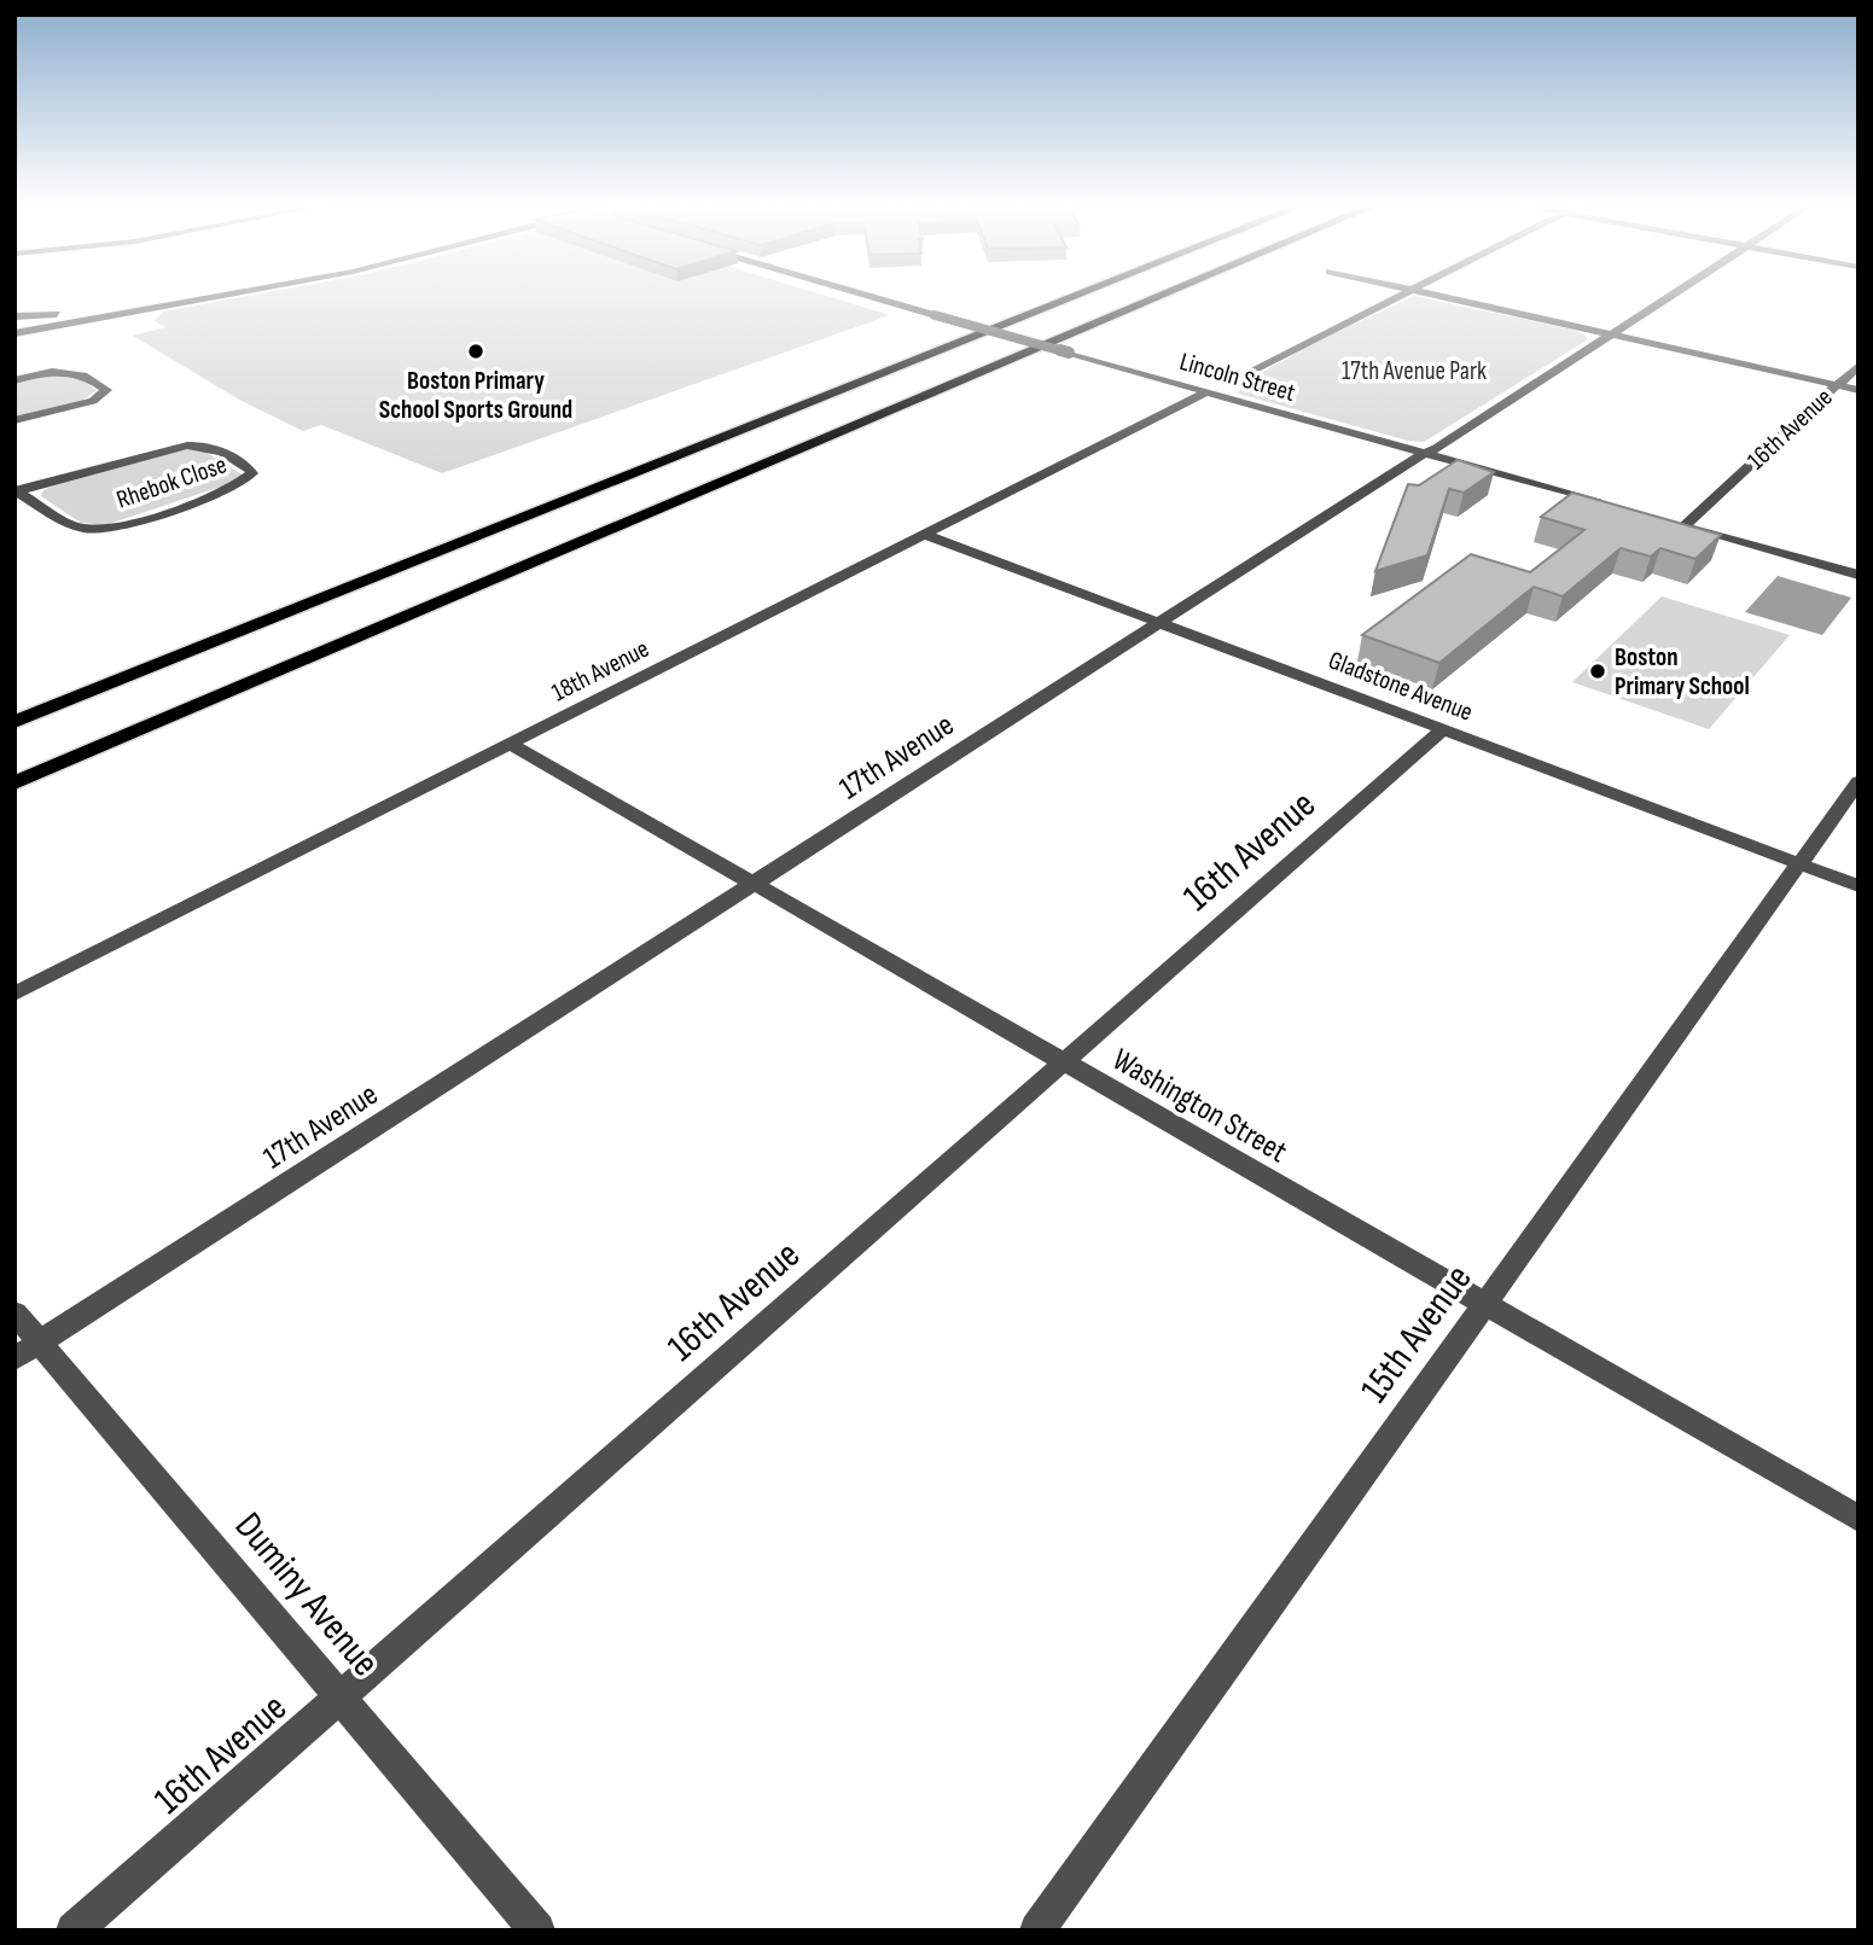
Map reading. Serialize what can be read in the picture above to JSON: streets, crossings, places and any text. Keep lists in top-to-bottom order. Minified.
{"streets":{"street":["Lincoln Street","16th Avenue","Rhebok Close","18th Avenue","Gladstone Avenue","17th Avenue","Washington Street","15th Avenue","Duminy Avenue"]},"crossings":[["Lincoln Street","18th Avenue"],["Lincoln Street","17th Avenue"],["16th Avenue","Gladstone Avenue"],["16th Avenue","Washington Street"],["16th Avenue","Duminy Avenue"],["18th Avenue","Gladstone Avenue"],["18th Avenue","Washington Street"],["Gladstone Avenue","17th Avenue"],["Gladstone Avenue","15th Avenue"],["17th Avenue","Washington Street"],["17th Avenue","Duminy Avenue"],["Washington Street","15th Avenue"]],"parks":["17th Avenue Park"],"places":["Boston Primary School Sports Ground","Boston Primary School"]}
